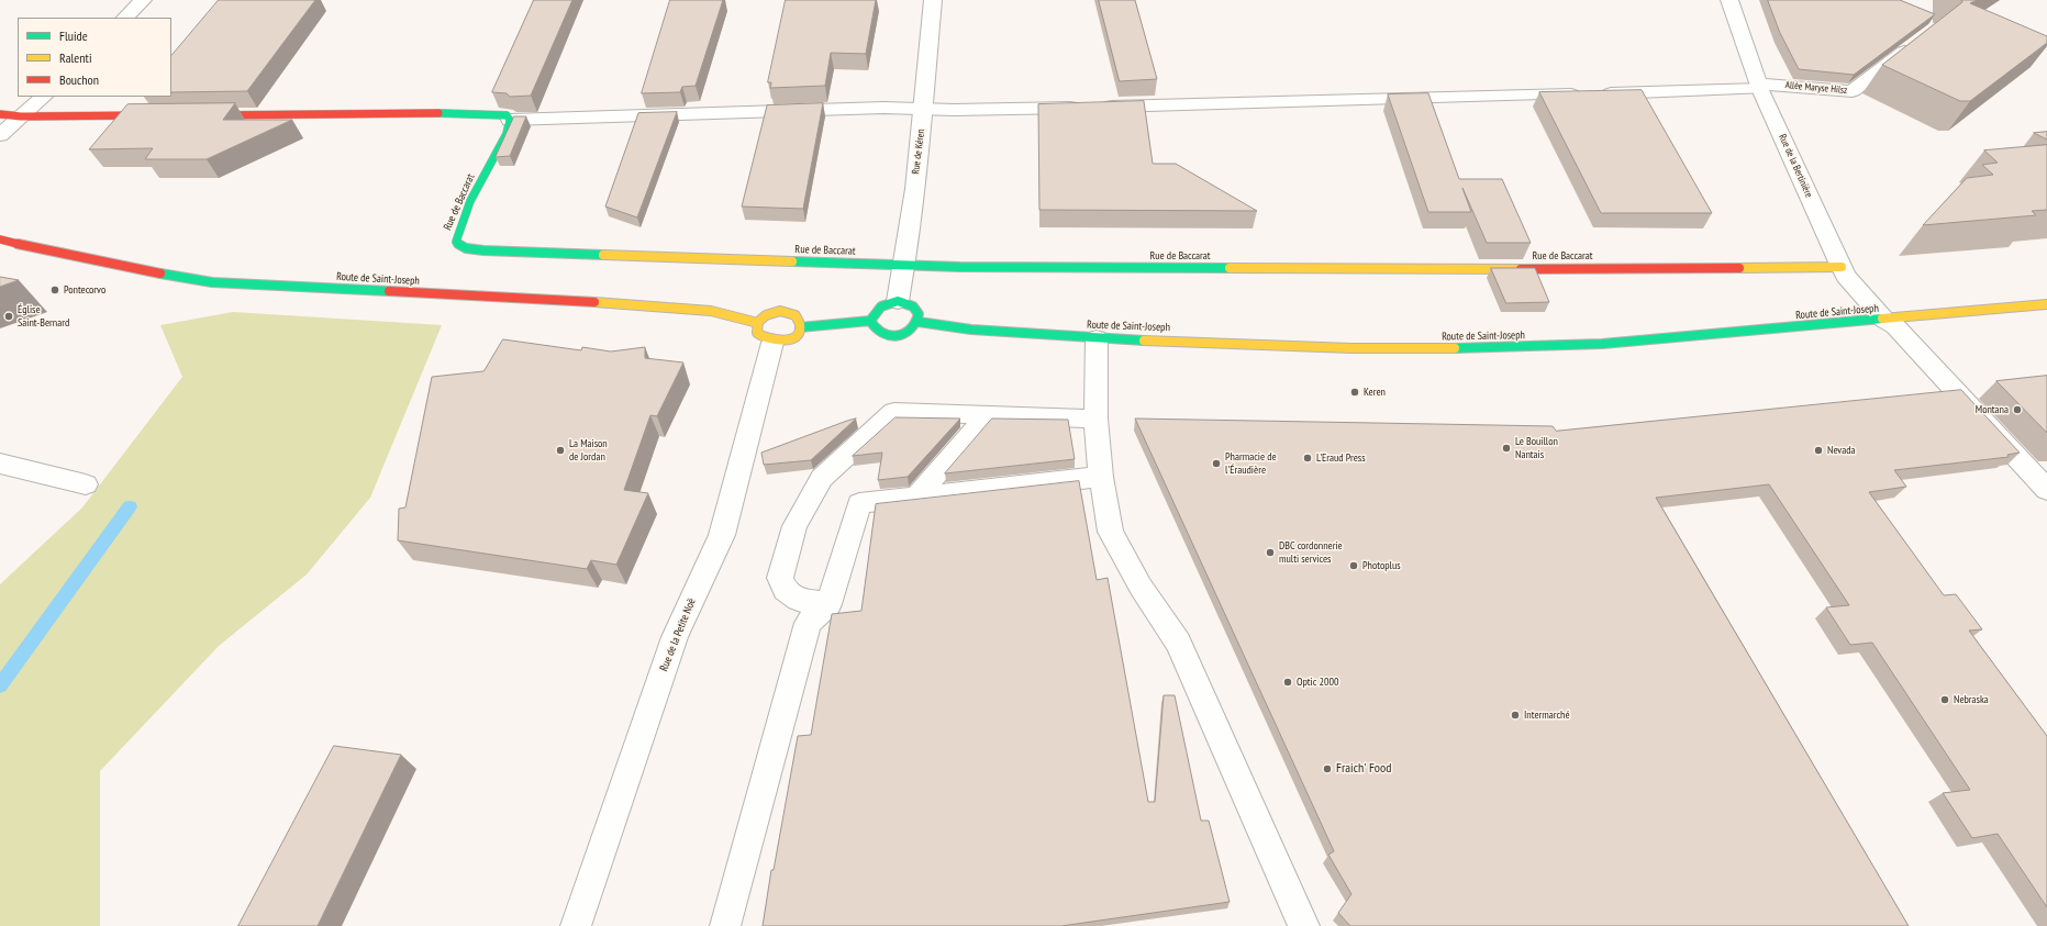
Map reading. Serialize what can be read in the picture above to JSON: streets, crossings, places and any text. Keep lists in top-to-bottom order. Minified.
{"streets":{"street":["Allée Maryse Hilsz","Rue de Kéren","Rue de la Bertinière","Rue de Baccarat","Route de Saint-Joseph","Rue de la Petite Noë"]},"crossings":[["Allée Maryse Hilsz","Rue de Kéren"],["Allée Maryse Hilsz","Rue de la Bertinière"],["Allée Maryse Hilsz","Rue de Baccarat"],["Rue de Kéren","Rue de Baccarat"],["Rue de Kéren","Route de Saint-Joseph"],["Rue de la Bertinière","Rue de Baccarat"],["Rue de la Bertinière","Route de Saint-Joseph"],["Route de Saint-Joseph","Rue de la Petite Noë"]],"places":["Pontecorvo","Église Saint-Bernard","Keren","Montana","Le Bouillon Nantais","La Maison de Jordan","Nevada","L'Eraud Press","Pharmacie de l'Éraudière","DBC cordonnerie multi services","Photoplus","Optic 2000","Nebraska","Intermarché","Fraich' Food"],"legend":["Fluide","Ralenti","Bouchon"]}
